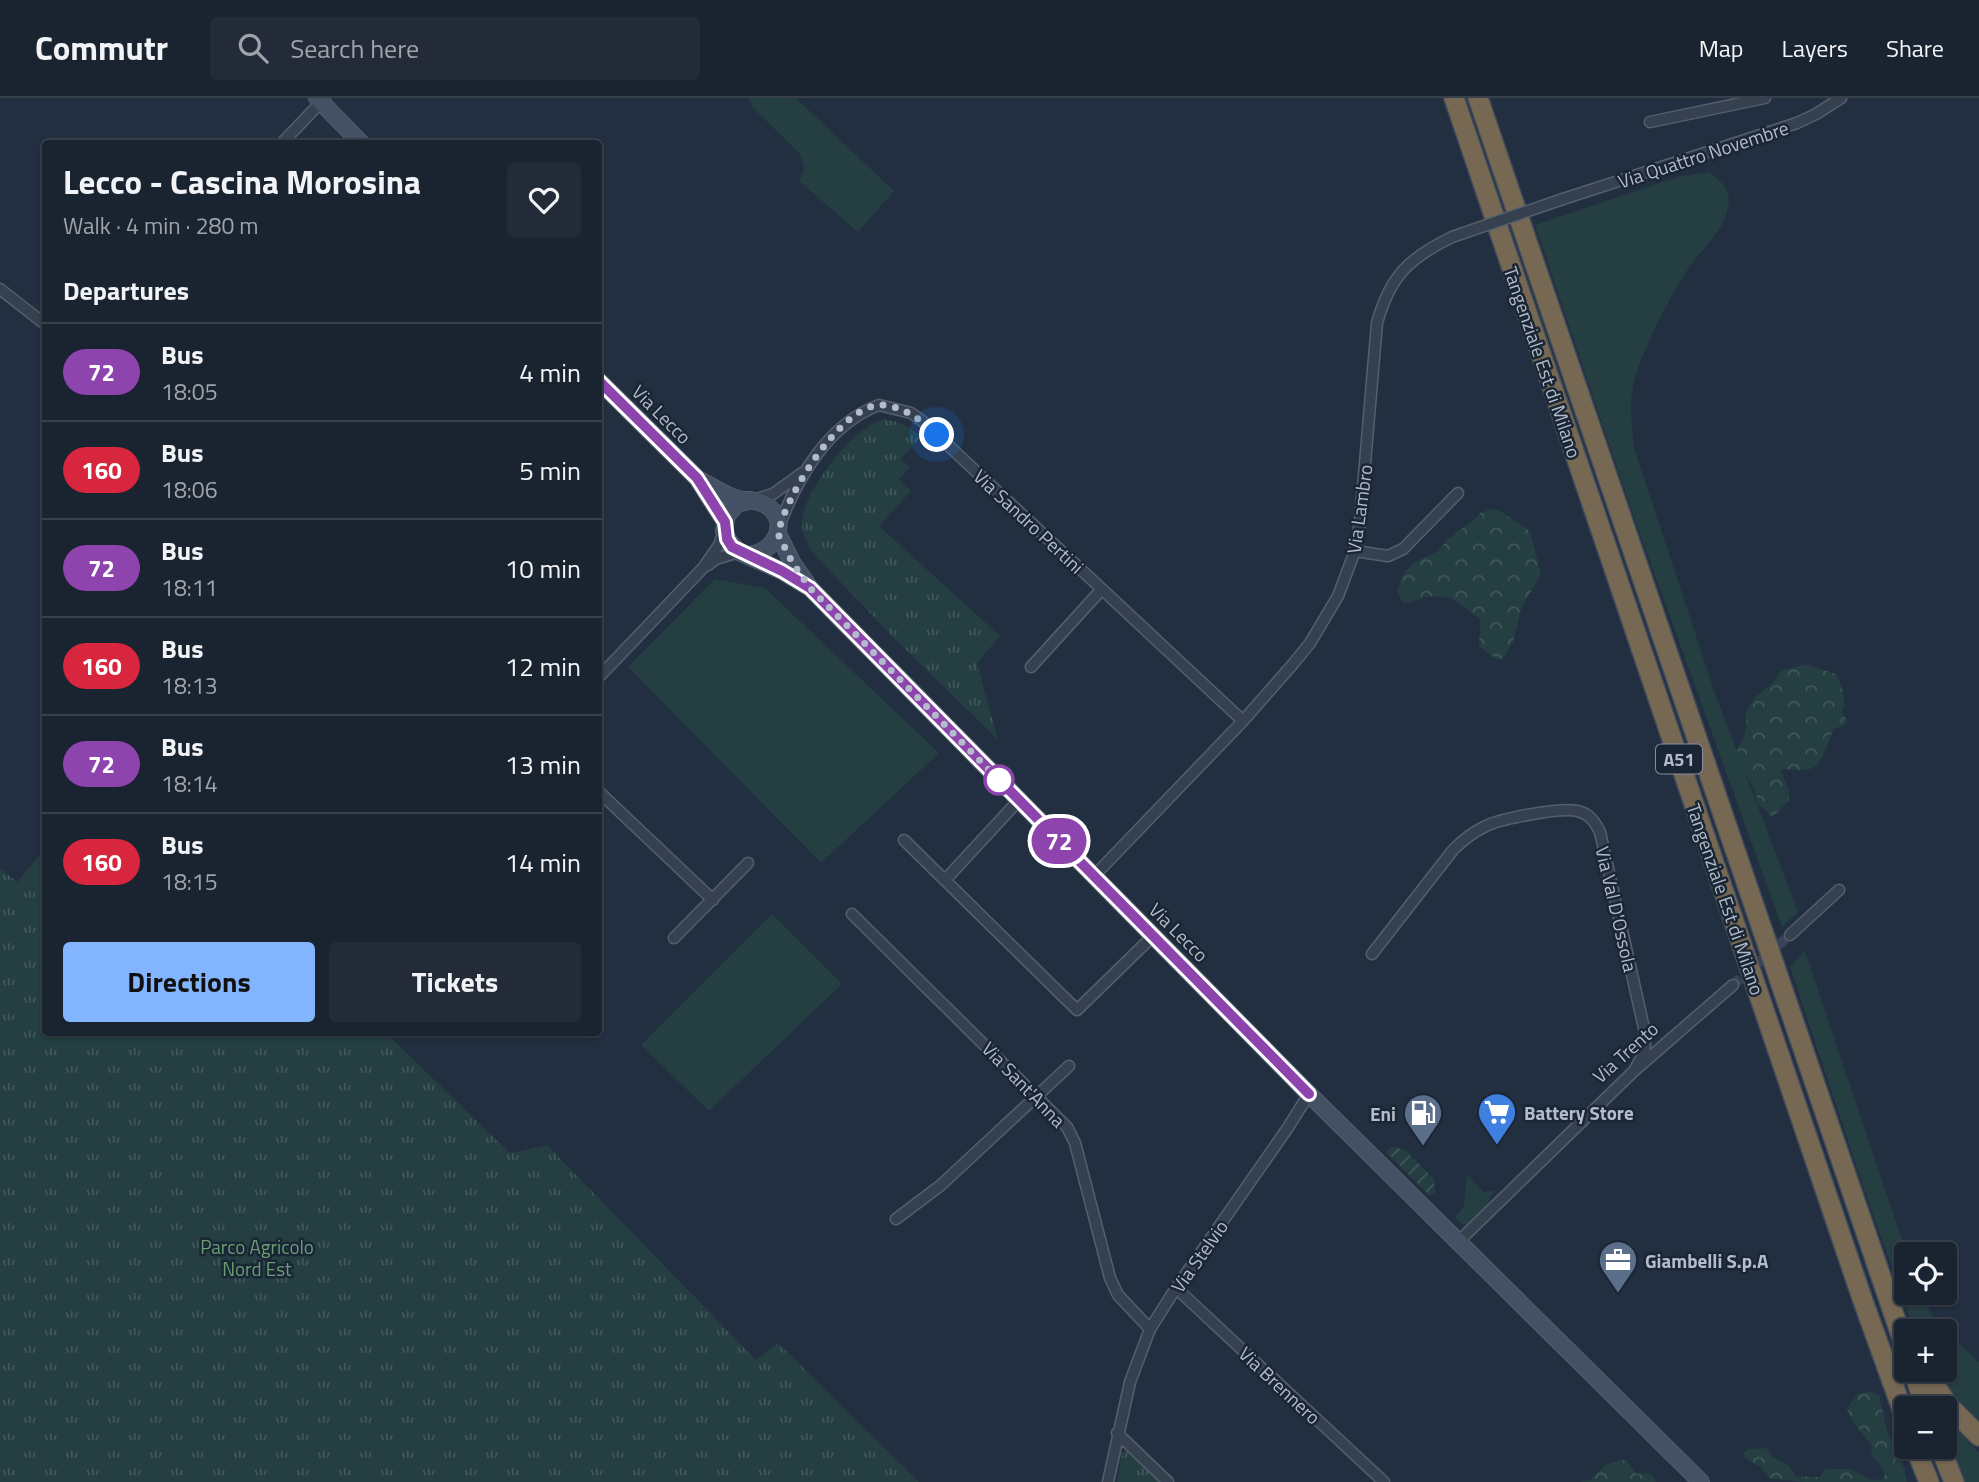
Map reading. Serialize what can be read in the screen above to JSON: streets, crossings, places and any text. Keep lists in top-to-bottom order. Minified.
{"streets":{"highway":["Tangenziale Est di Milano","A51"],"street":["Via Quattro Novembre","Via Lecco","Via Lambro","Via Sandro Pertini","Via Val D'Ossola","Via Trento","Via Sant'Anna","Via Stelvio","Via Brennero"]},"crossings":[["Via Quattro Novembre","Via Lambro"],["Via Lecco","Via Lambro"],["Via Lecco","Via Stelvio"],["Via Lambro","Via Sandro Pertini"],["Via Val D'Ossola","Via Trento"],["Via Sant'Anna","Via Stelvio"],["Via Stelvio","Via Brennero"]],"parks":["Parco Agricolo Nord Est"],"places":{"supermarket":["Battery Store"],"fuel station":["Eni"],"office":["Giambelli S.p.A"]},"lines":["bus line 72"],"page":{"header":"Commutr","search":"Search here","nav":["Map","Layers","Share"],"on_map":"72","heading":[["Lecco - Cascina Morosina","Walk · 4 min · 280 m"],"Departures"],"list":[{"mark":"72","name":"Bus","note":"18:05","value":"4 min"},{"mark":"160","name":"Bus","note":"18:06","value":"5 min"},{"mark":"72","name":"Bus","note":"18:11","value":"10 min"},{"mark":"160","name":"Bus","note":"18:13","value":"12 min"},{"mark":"72","name":"Bus","note":"18:14","value":"13 min"},{"mark":"160","name":"Bus","note":"18:15","value":"14 min"}],"buttons":["Directions","Tickets"],"map_buttons":["+","−"]}}
